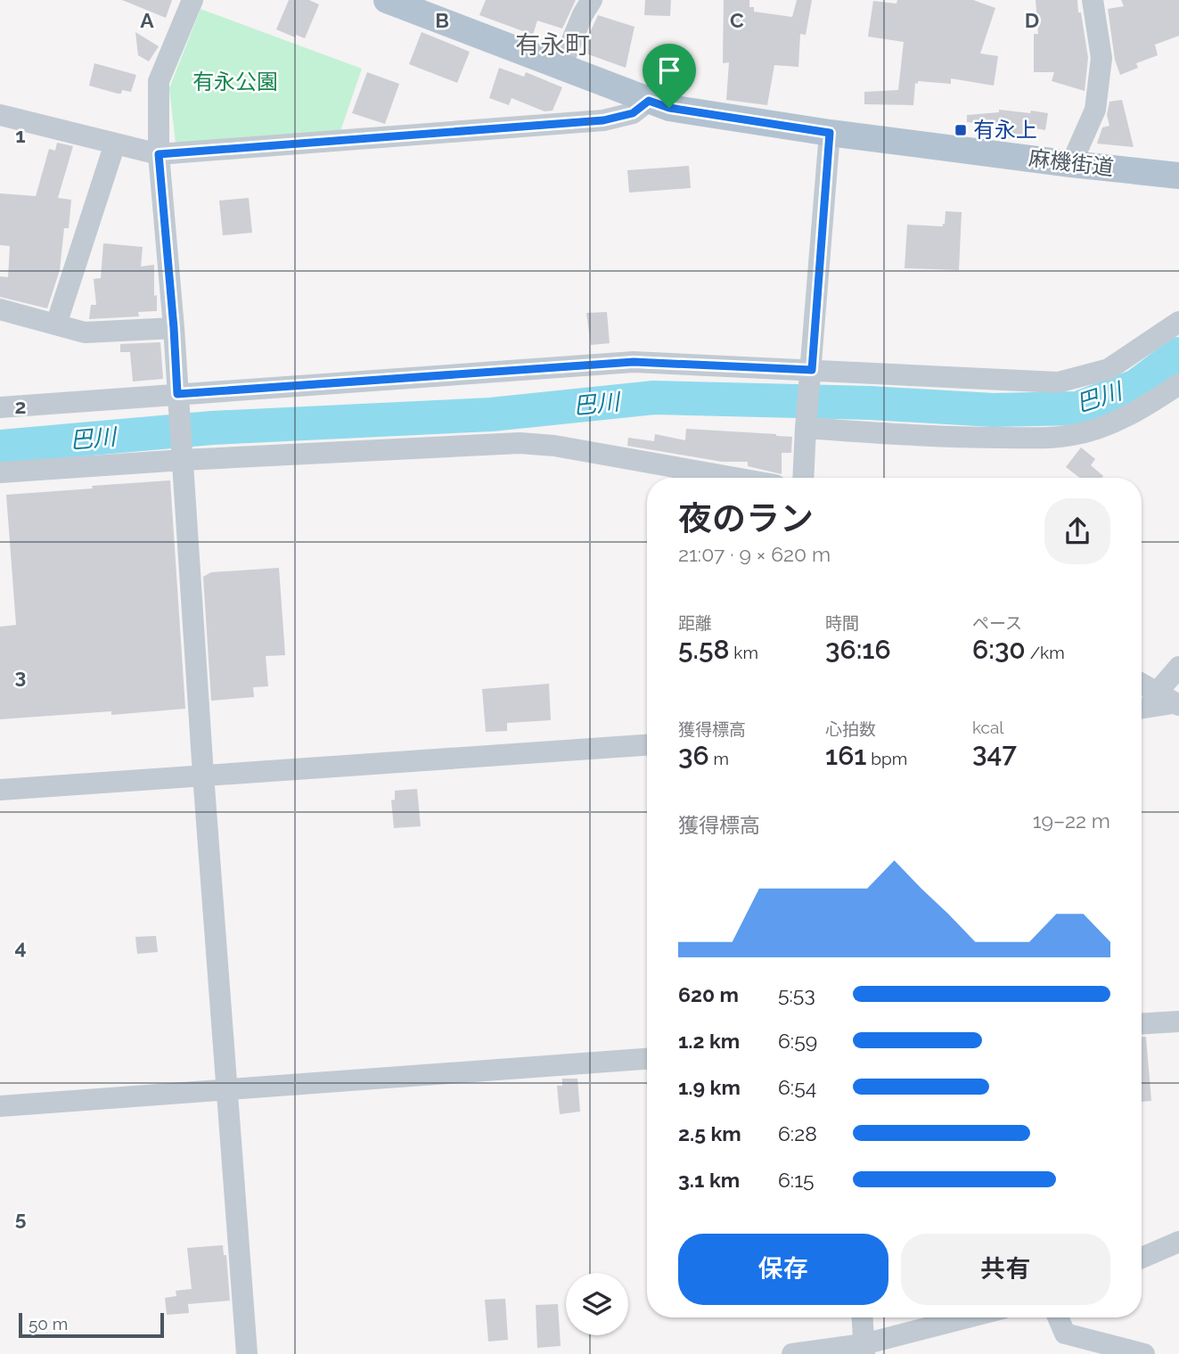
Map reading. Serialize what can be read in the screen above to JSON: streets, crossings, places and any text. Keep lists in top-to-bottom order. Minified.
{"streets":{"main road":["麻機街道"]},"districts":["有永町"],"water":["巴川"],"parks":["有永公園"],"places":{"transit":["有永上"]},"scale_bar":"50 m","page":{"heading":["夜のラン","21:07 · 9 × 620 m"],"stats":[["距離","5.58 km"],["時間","36:16"],["ペース","6:30 /km"],["獲得標高","36 m"],["心拍数","161 bpm"],["kcal","347"]],"chart":["獲得標高","19–22 m"],"list":[{"name":"620 m","note":"5:53"},{"name":"1.2 km","note":"6:59"},{"name":"1.9 km","note":"6:54"},{"name":"2.5 km","note":"6:28"},{"name":"3.1 km","note":"6:15"}],"buttons":["保存","共有"],"scale":"50 m"},"grid":{"columns":["A","B","C","D"],"rows":["1","2","3","4","5"]}}
